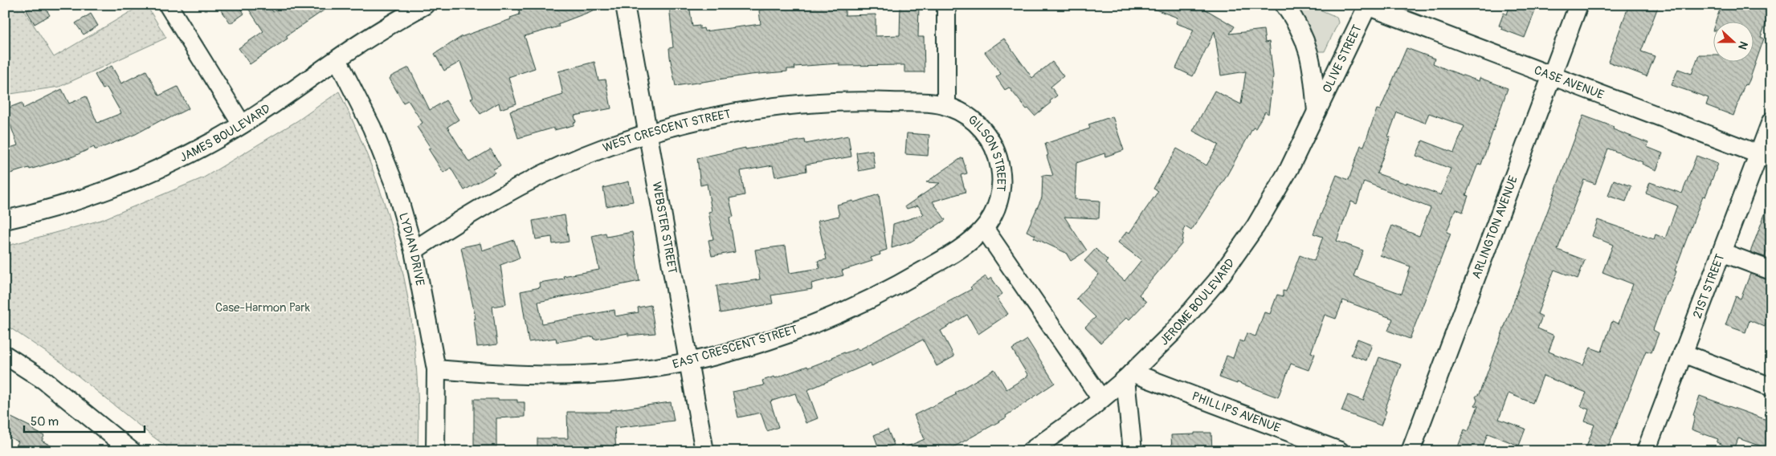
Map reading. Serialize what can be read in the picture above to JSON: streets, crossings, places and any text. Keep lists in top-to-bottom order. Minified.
{"streets":{"street":["OLIVE STREET","CASE AVENUE","WEST CRESCENT STREET","JAMES BOULEVARD","GILSON STREET","WEBSTER STREET","ARLINGTON AVENUE","LYDIAN DRIVE","21ST STREET","JEROME BOULEVARD","EAST CRESCENT STREET","PHILLIPS AVENUE"]},"crossings":[["OLIVE STREET","CASE AVENUE"],["OLIVE STREET","JEROME BOULEVARD"],["CASE AVENUE","ARLINGTON AVENUE"],["CASE AVENUE","21ST STREET"],["WEST CRESCENT STREET","GILSON STREET"],["WEST CRESCENT STREET","WEBSTER STREET"],["WEST CRESCENT STREET","LYDIAN DRIVE"],["JAMES BOULEVARD","LYDIAN DRIVE"],["GILSON STREET","EAST CRESCENT STREET"],["WEBSTER STREET","EAST CRESCENT STREET"],["LYDIAN DRIVE","EAST CRESCENT STREET"],["JEROME BOULEVARD","PHILLIPS AVENUE"]],"parks":["Case-Harmon Park"],"scale_bar":"50 m","north":"right"}
